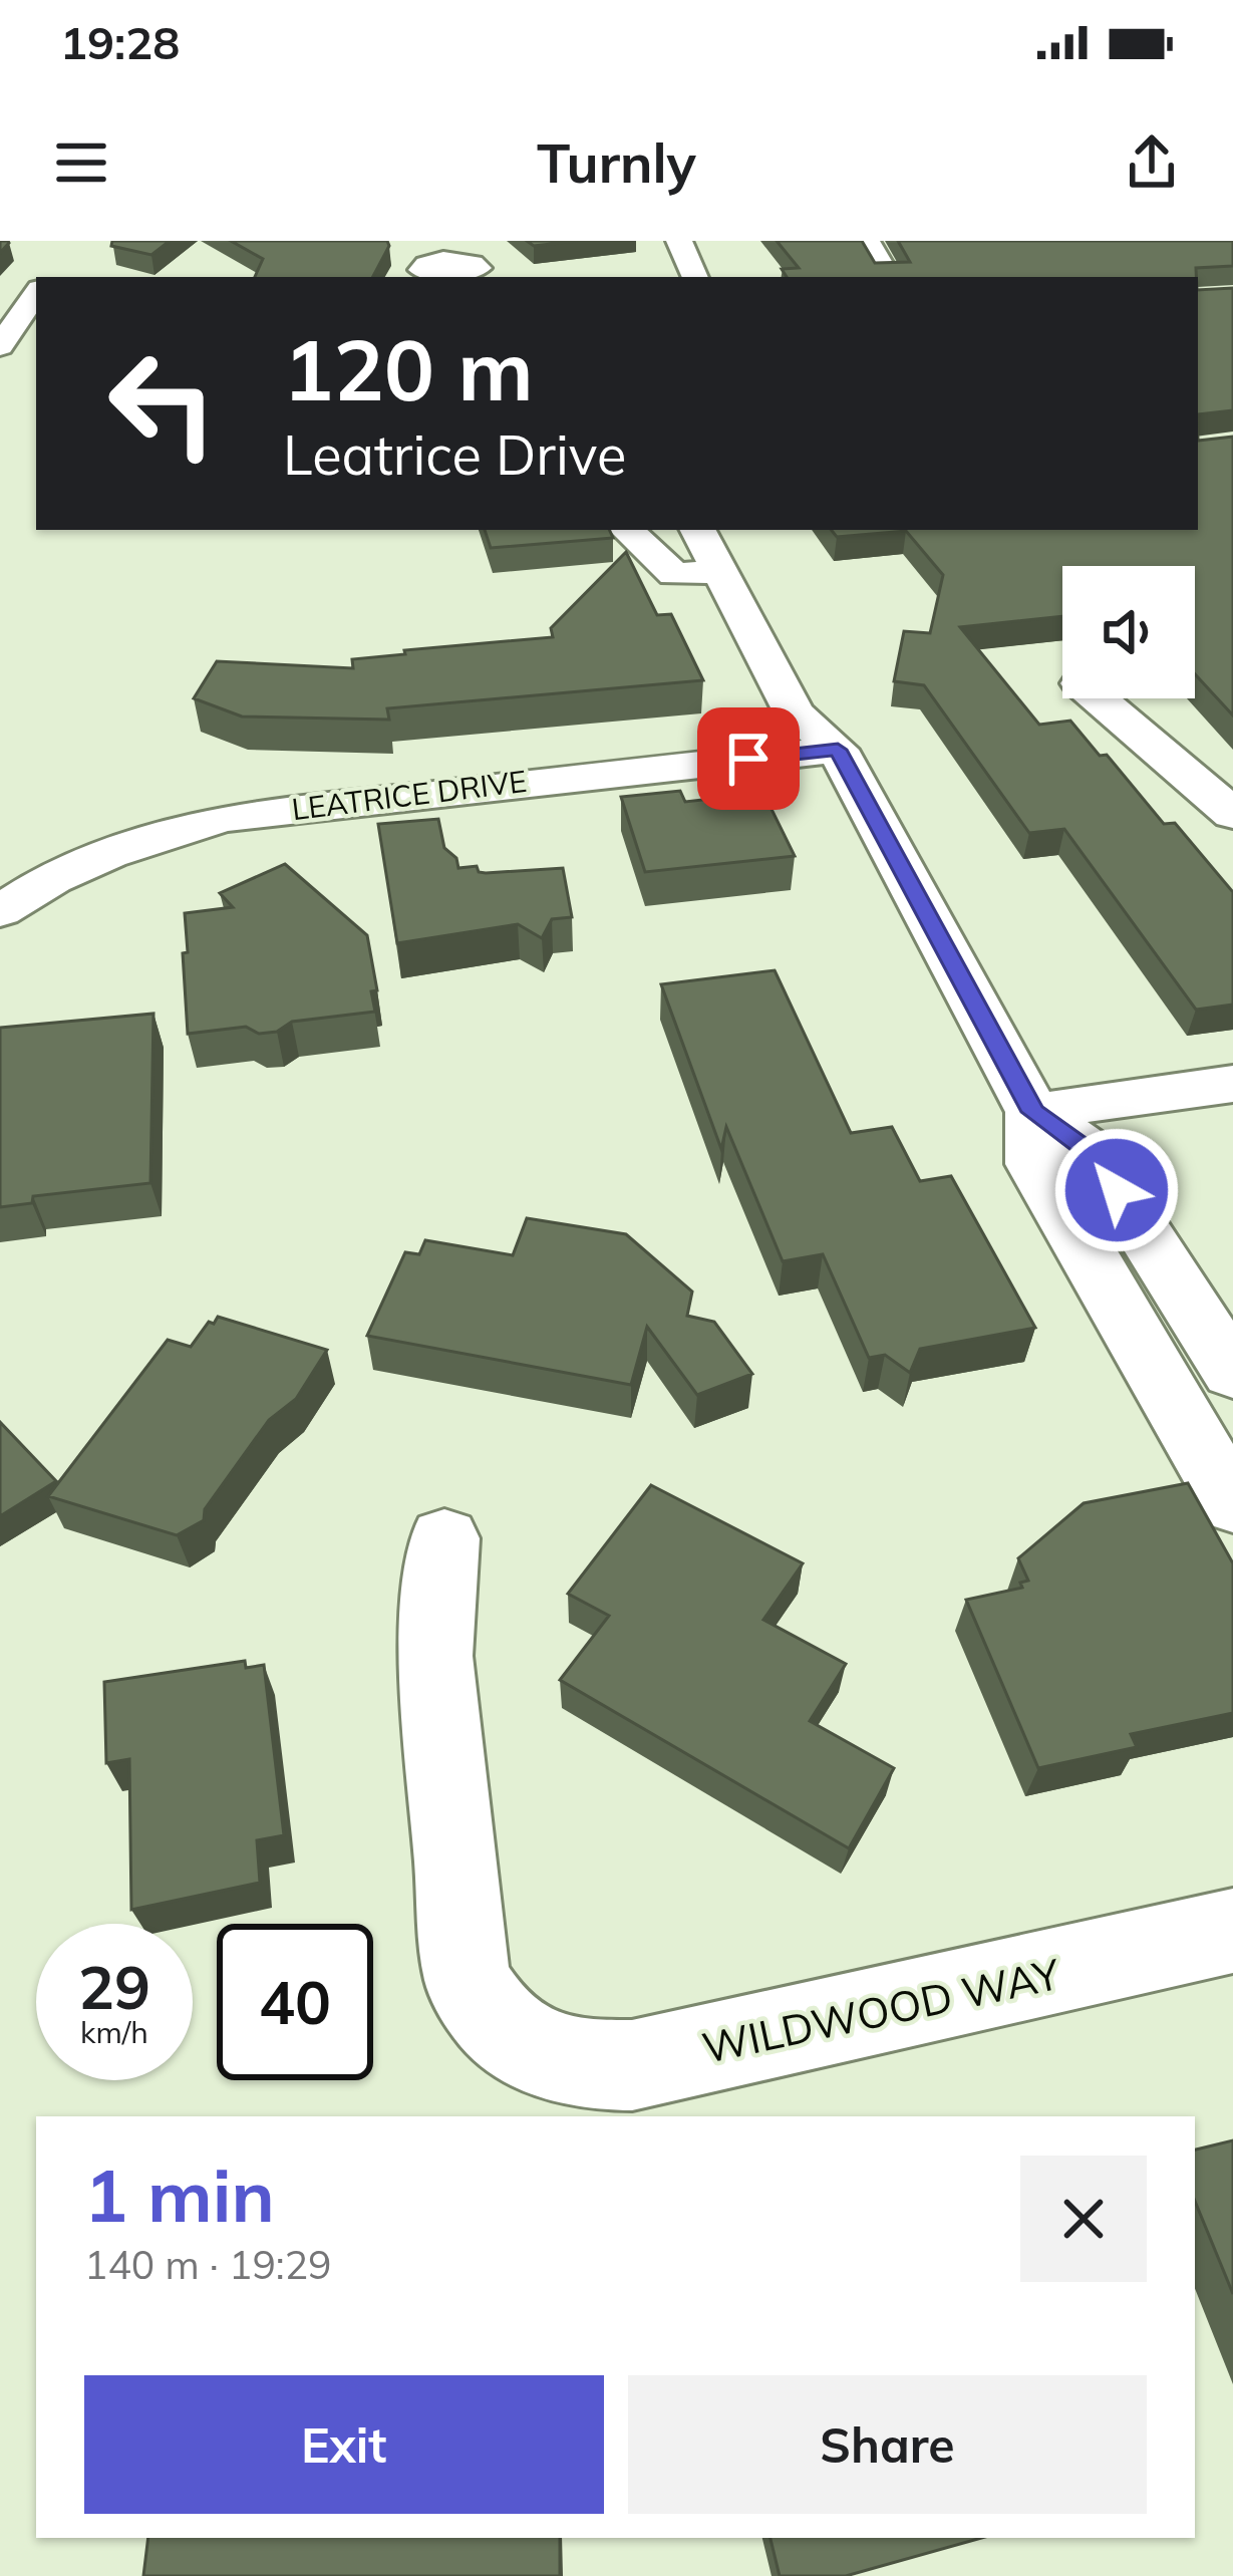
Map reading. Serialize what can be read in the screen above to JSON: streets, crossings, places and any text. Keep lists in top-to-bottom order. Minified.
{"streets":{"street":["LEATRICE DRIVE","WILDWOOD WAY"]},"page":{"status":"19:28","header":"Turnly","turn":["120 m","Leatrice Drive"],"speed":"29 km/h","limit":"40","heading":["1 min","140 m · 19:29"],"buttons":["Exit","Share"]}}
